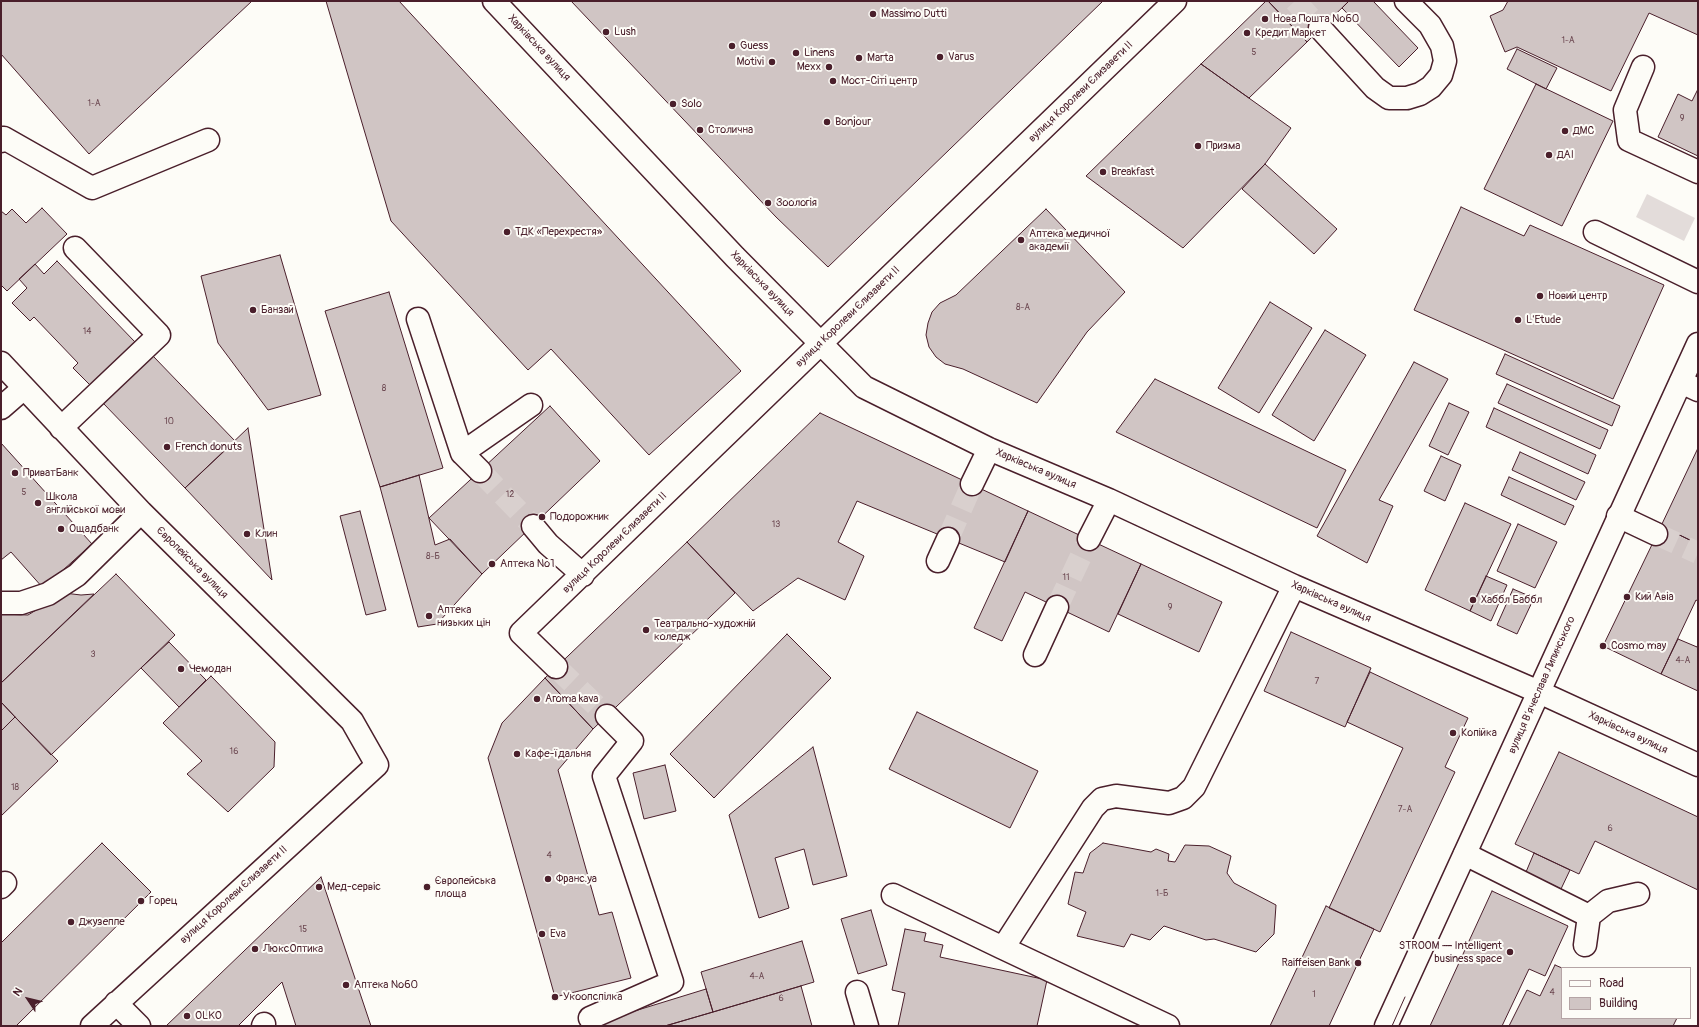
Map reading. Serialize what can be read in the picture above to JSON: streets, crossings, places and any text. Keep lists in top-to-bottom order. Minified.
{"streets":{"street":["Харківська вулиця","вулиця Королеви Єлизавети ІІ","Європейська вулиця","вулиця Вʼячеслава Липинського"]},"crossings":[["Харківська вулиця","вулиця Королеви Єлизавети ІІ"],["Харківська вулиця","вулиця Вʼячеслава Липинського"],["вулиця Королеви Єлизавети ІІ","Європейська вулиця"]],"places":["Massimo Dutti","Нова Пошта №60","Lush","Кредит Маркет","Guess","Linens","Varus","Marta","Motivi","Mexx","Мост-Сіті центр","Solo","Bonjour","Столична","ДМС","Призма","ДАІ","Breakfast","Зоологія","ТДК «Перехрестя»","Аптека медичної академії","Новий центр","Банзай","L'Etude","French donuts","ПриватБанк","Школа англійської мови","Подорожник","Ощадбанк","Клин","Аптека №1","Кий Авіа","Хаббл Баббл","Аптека низьких цін","Театрально-художній коледж","Cosmo may","Чемодан","Aroma kava","Копійка","Кафе-їдальня","Франс.уа","Мед-сервіс","Європейська площа","Горец","Джузеппе","Eva","ЛюксОптика","STROOM — Intelligent business space","Raiffeisen Bank","Аптека №60","Укоопспілка","OLKO"],"house_numbers":["1-А","5","1-А","9","8-А","14","8","10","5","12","13","8-Б","11","9","3","4-А","7","16","18","7-А","6","4","1-Б","15","4-А","4","1","6"],"legend":["Road","Building"],"north":"top left"}
